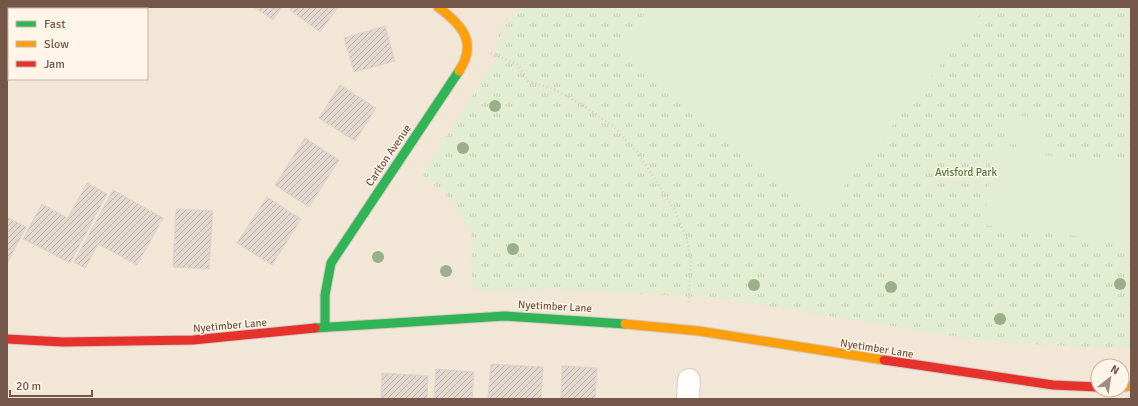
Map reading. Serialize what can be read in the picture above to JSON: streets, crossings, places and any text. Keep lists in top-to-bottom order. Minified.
{"streets":{"street":["Carlton Avenue","Nyetimber Lane"]},"crossings":[["Carlton Avenue","Nyetimber Lane"]],"parks":["Avisford Park"],"legend":["Fast","Slow","Jam"],"scale_bar":"20 m","north":"top right"}
